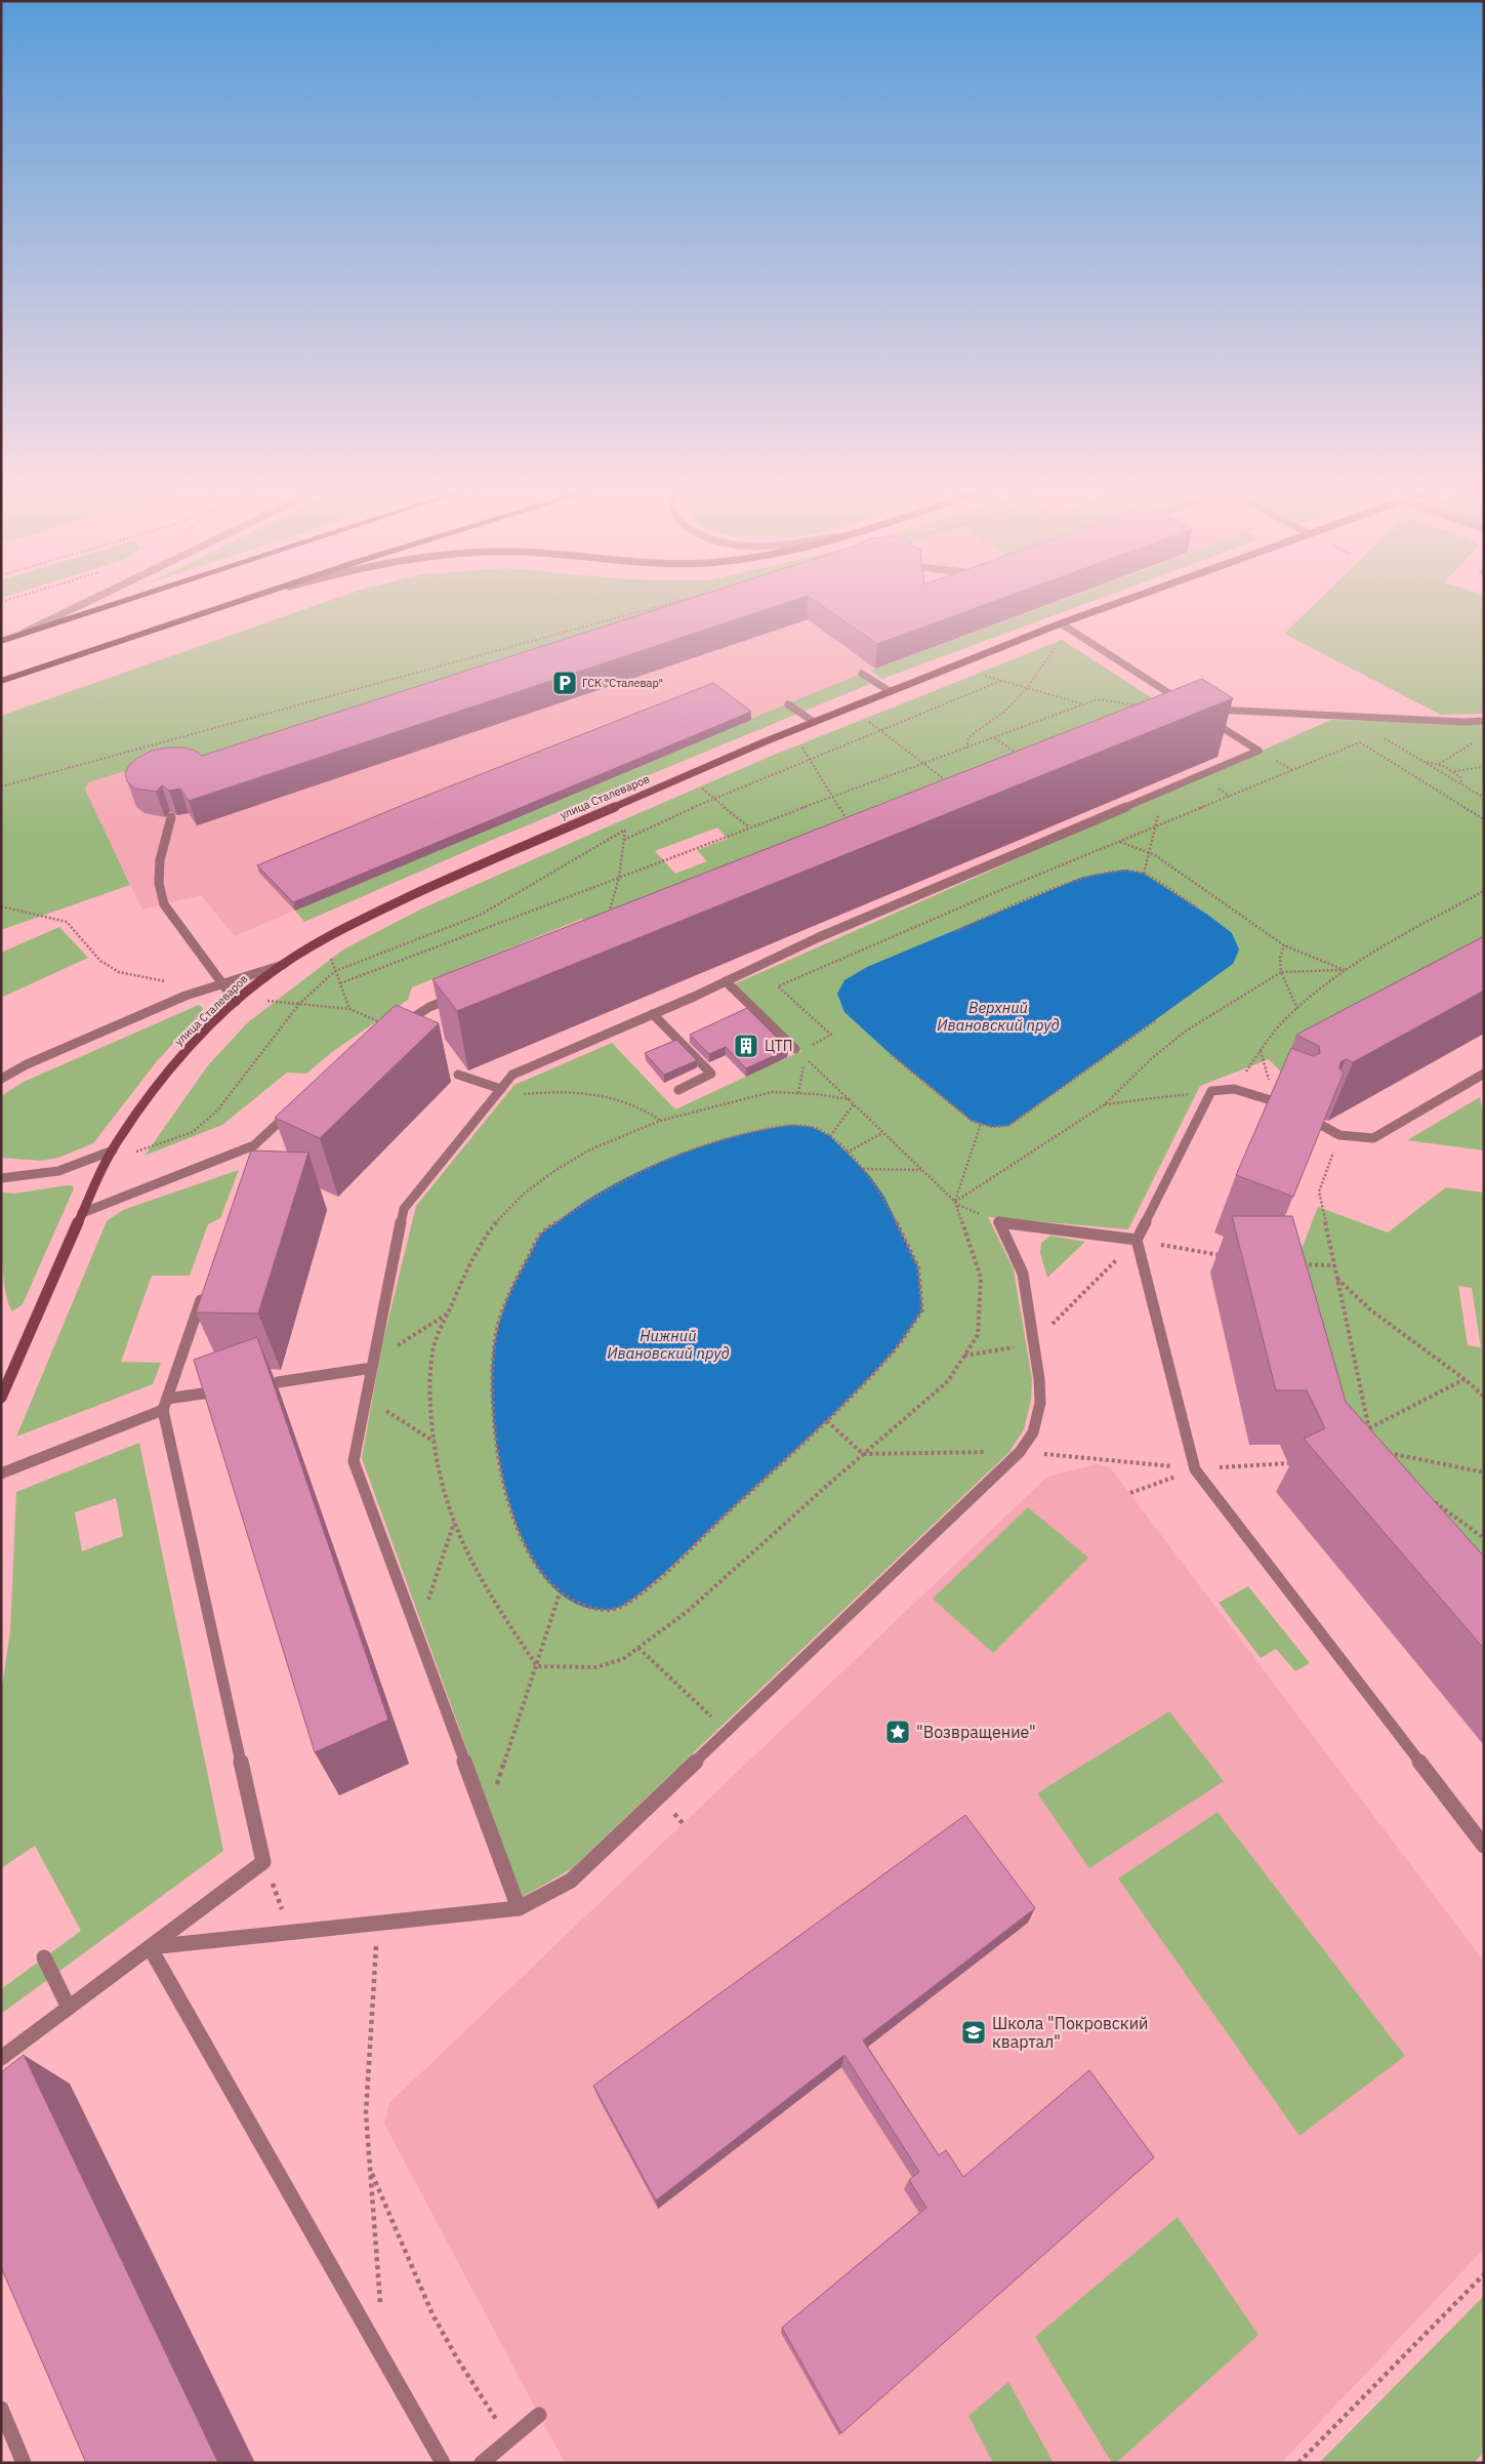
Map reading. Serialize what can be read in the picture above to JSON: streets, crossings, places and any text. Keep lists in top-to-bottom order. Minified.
{"streets":{"main road":["улица Сталеваров"]},"water":["Верхний Ивановский пруд","Нижний Ивановский пруд"],"places":{"parking":["ГСК \"Сталевар\""],"building":["ЦТП"],"place":["\"Возвращение\""],"school or university":["Школа \"Покровский квартал\""]}}
